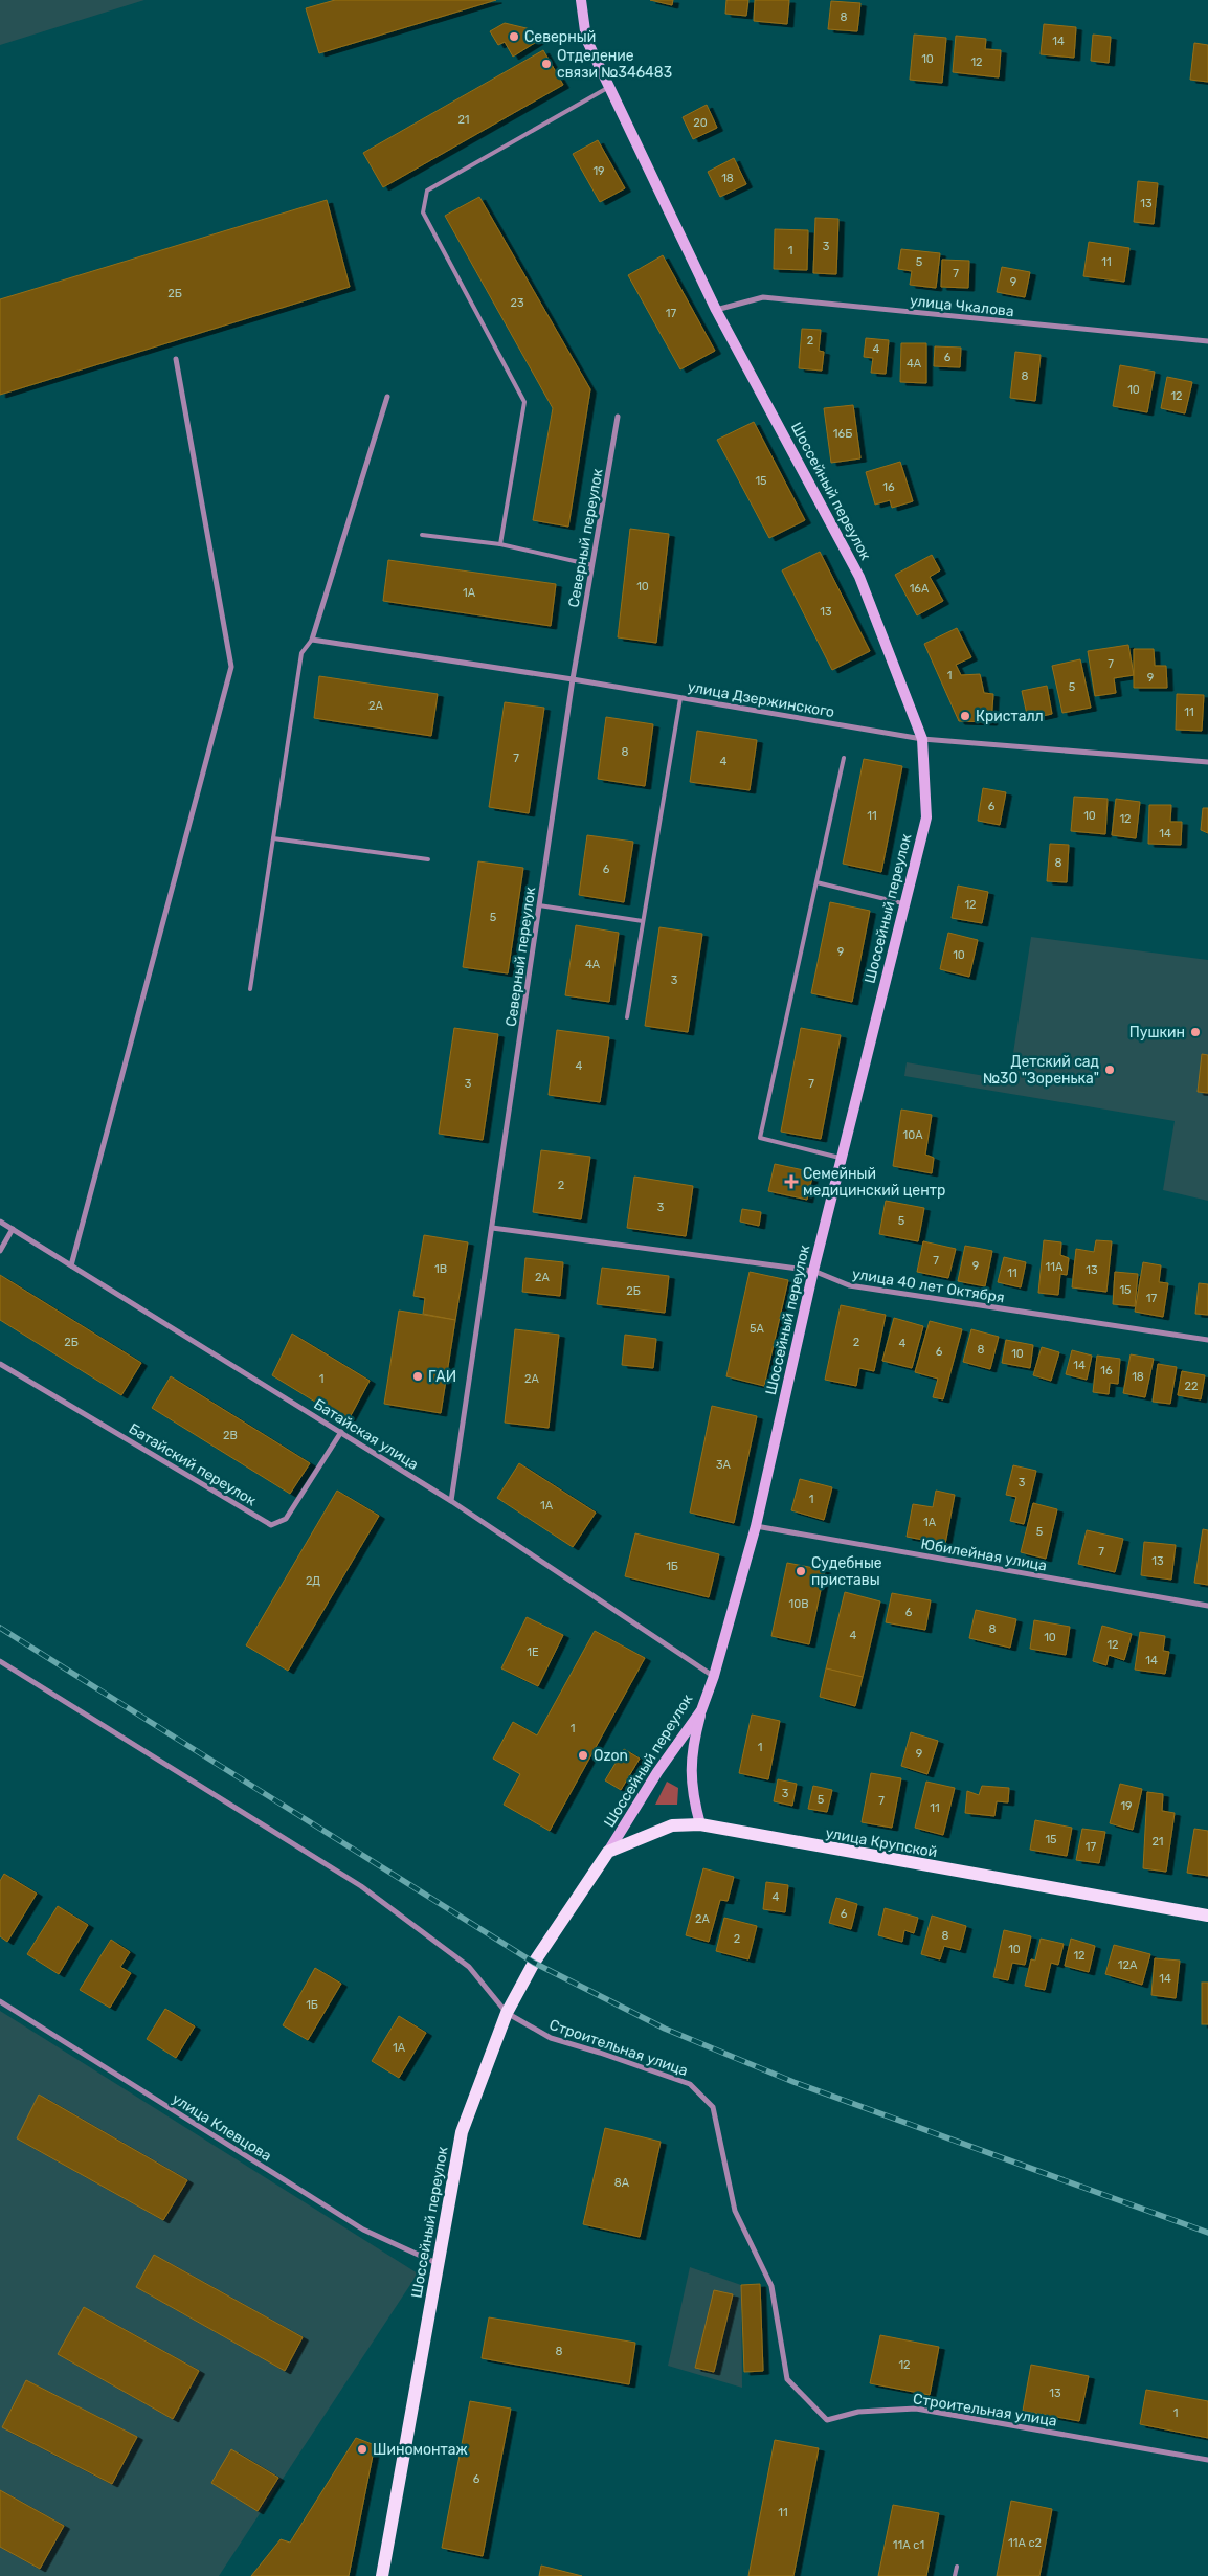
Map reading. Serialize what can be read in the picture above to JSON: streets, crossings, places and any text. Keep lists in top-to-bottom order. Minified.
{"streets":{"main road":["Шоссейный переулок","улица Крупской"],"street":["улица Чкалова","Северный переулок","улица Дзержинского","улица 40 лет Октября","Батайская улица","Батайский переулок","Юбилейная улица","Строительная улица","улица Клевцова"]},"crossings":[["улица Чкалова","Шоссейный переулок"],["Шоссейный переулок","улица Дзержинского"],["Шоссейный переулок","улица 40 лет Октября"],["Шоссейный переулок","Батайская улица"],["Шоссейный переулок","Юбилейная улица"],["Шоссейный переулок","улица Крупской"],["Шоссейный переулок","Строительная улица"],["Шоссейный переулок","улица Клевцова"],["Северный переулок","улица Дзержинского"],["Северный переулок","улица 40 лет Октября"],["Северный переулок","Батайская улица"],["Батайская улица","Батайский переулок"]],"places":{"other":["Северный","Отделение связи №346483","Кристалл","Пушкин","Детский сад №30 \"Зоренька\"","ГАИ","Судебные приставы","Ozon","Шиномонтаж"],"health":["Семейный медицинский центр"]},"house_numbers":["8","14","10","12","21","20","19","18","13","3","1","5","11","7","9","2Б","23","17","2","4","6","4А","8","10","12","16Б","15","16","10","16А","1А","13","7","1","9","5","2А","11","8","7","4","6","11","10","12","14","8","6","12","5","9","10","4А","3","4","3","7","10А","2","3","5","7","9","11А","1В","13","11","2А","15","2Б","17","5А","2Б","2","4","8","6","10","14","16","18","1","2А","22","2В","3А","3","1","1А","1А","5","7","13","1Б","2Д","10В","6","8","4","10","12","1Е","14","1","1","9","3","5","7","19","11","15","21","17","4","6","2А","8","2","10","12","12А","14","1Б","1А","8А","8","12","13","1","6","11","11А с2","11А с1"]}
